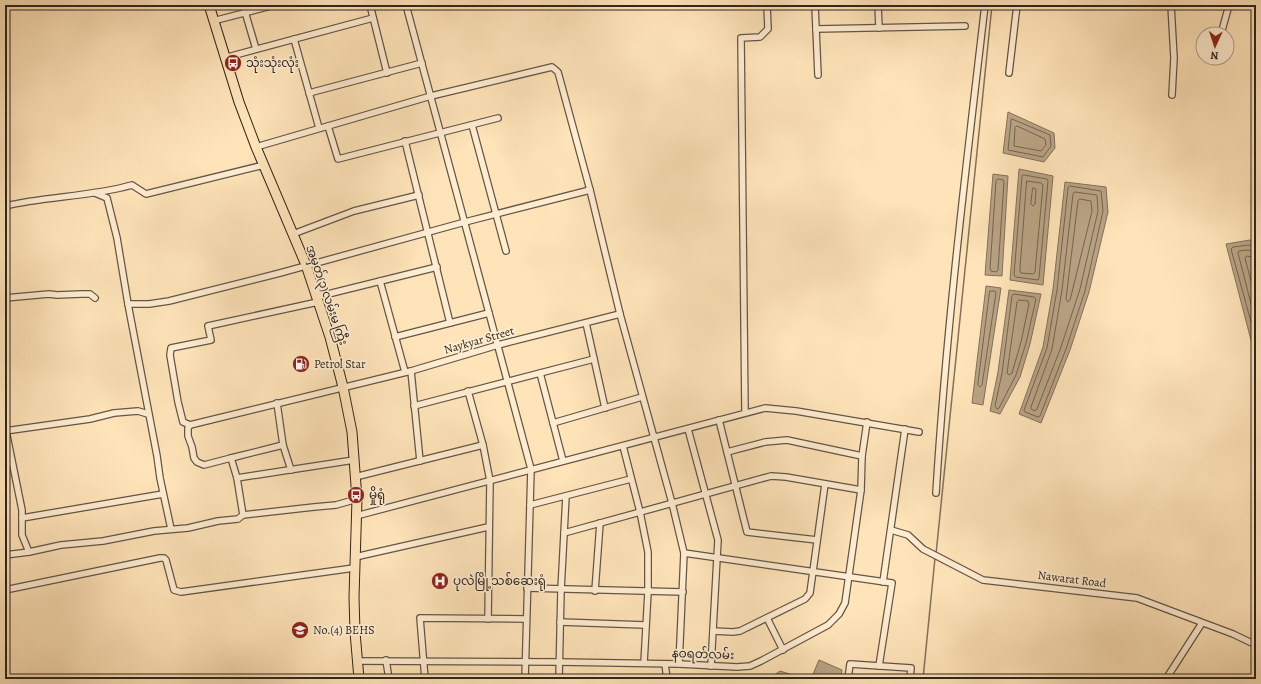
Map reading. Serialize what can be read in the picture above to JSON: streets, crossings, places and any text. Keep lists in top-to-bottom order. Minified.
{"streets":{"main road":["အမှတ်(၃)လမ်းမ ကြီး"],"street":["Naykyar Street","Nawarat Road","နဝရတ်လမ်း"]},"crossings":[["အမှတ်(၃)လမ်းမ ကြီး","Naykyar Street"],["အမှတ်(၃)လမ်းမ ကြီး","နဝရတ်လမ်း"]],"places":{"bus stop":["သုံးသုံးလုံး","မှိုရုံ"],"fuel station":["Petrol Star"],"hospital":["ပုလဲမြို့သစ်ဆေးရုံ"],"school or university":["No.(4) BEHS"]},"north":"bottom"}
